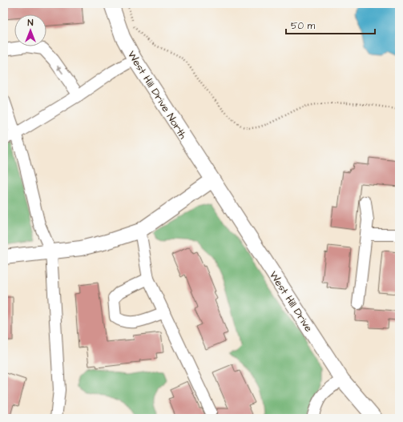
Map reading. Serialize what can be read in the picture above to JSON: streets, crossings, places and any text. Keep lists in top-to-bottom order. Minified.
{"streets":{"street":["West Hill Drive North","West Hill Drive"]},"crossings":[["West Hill Drive North","West Hill Drive"]],"scale_bar":"50 m","north":"top"}
